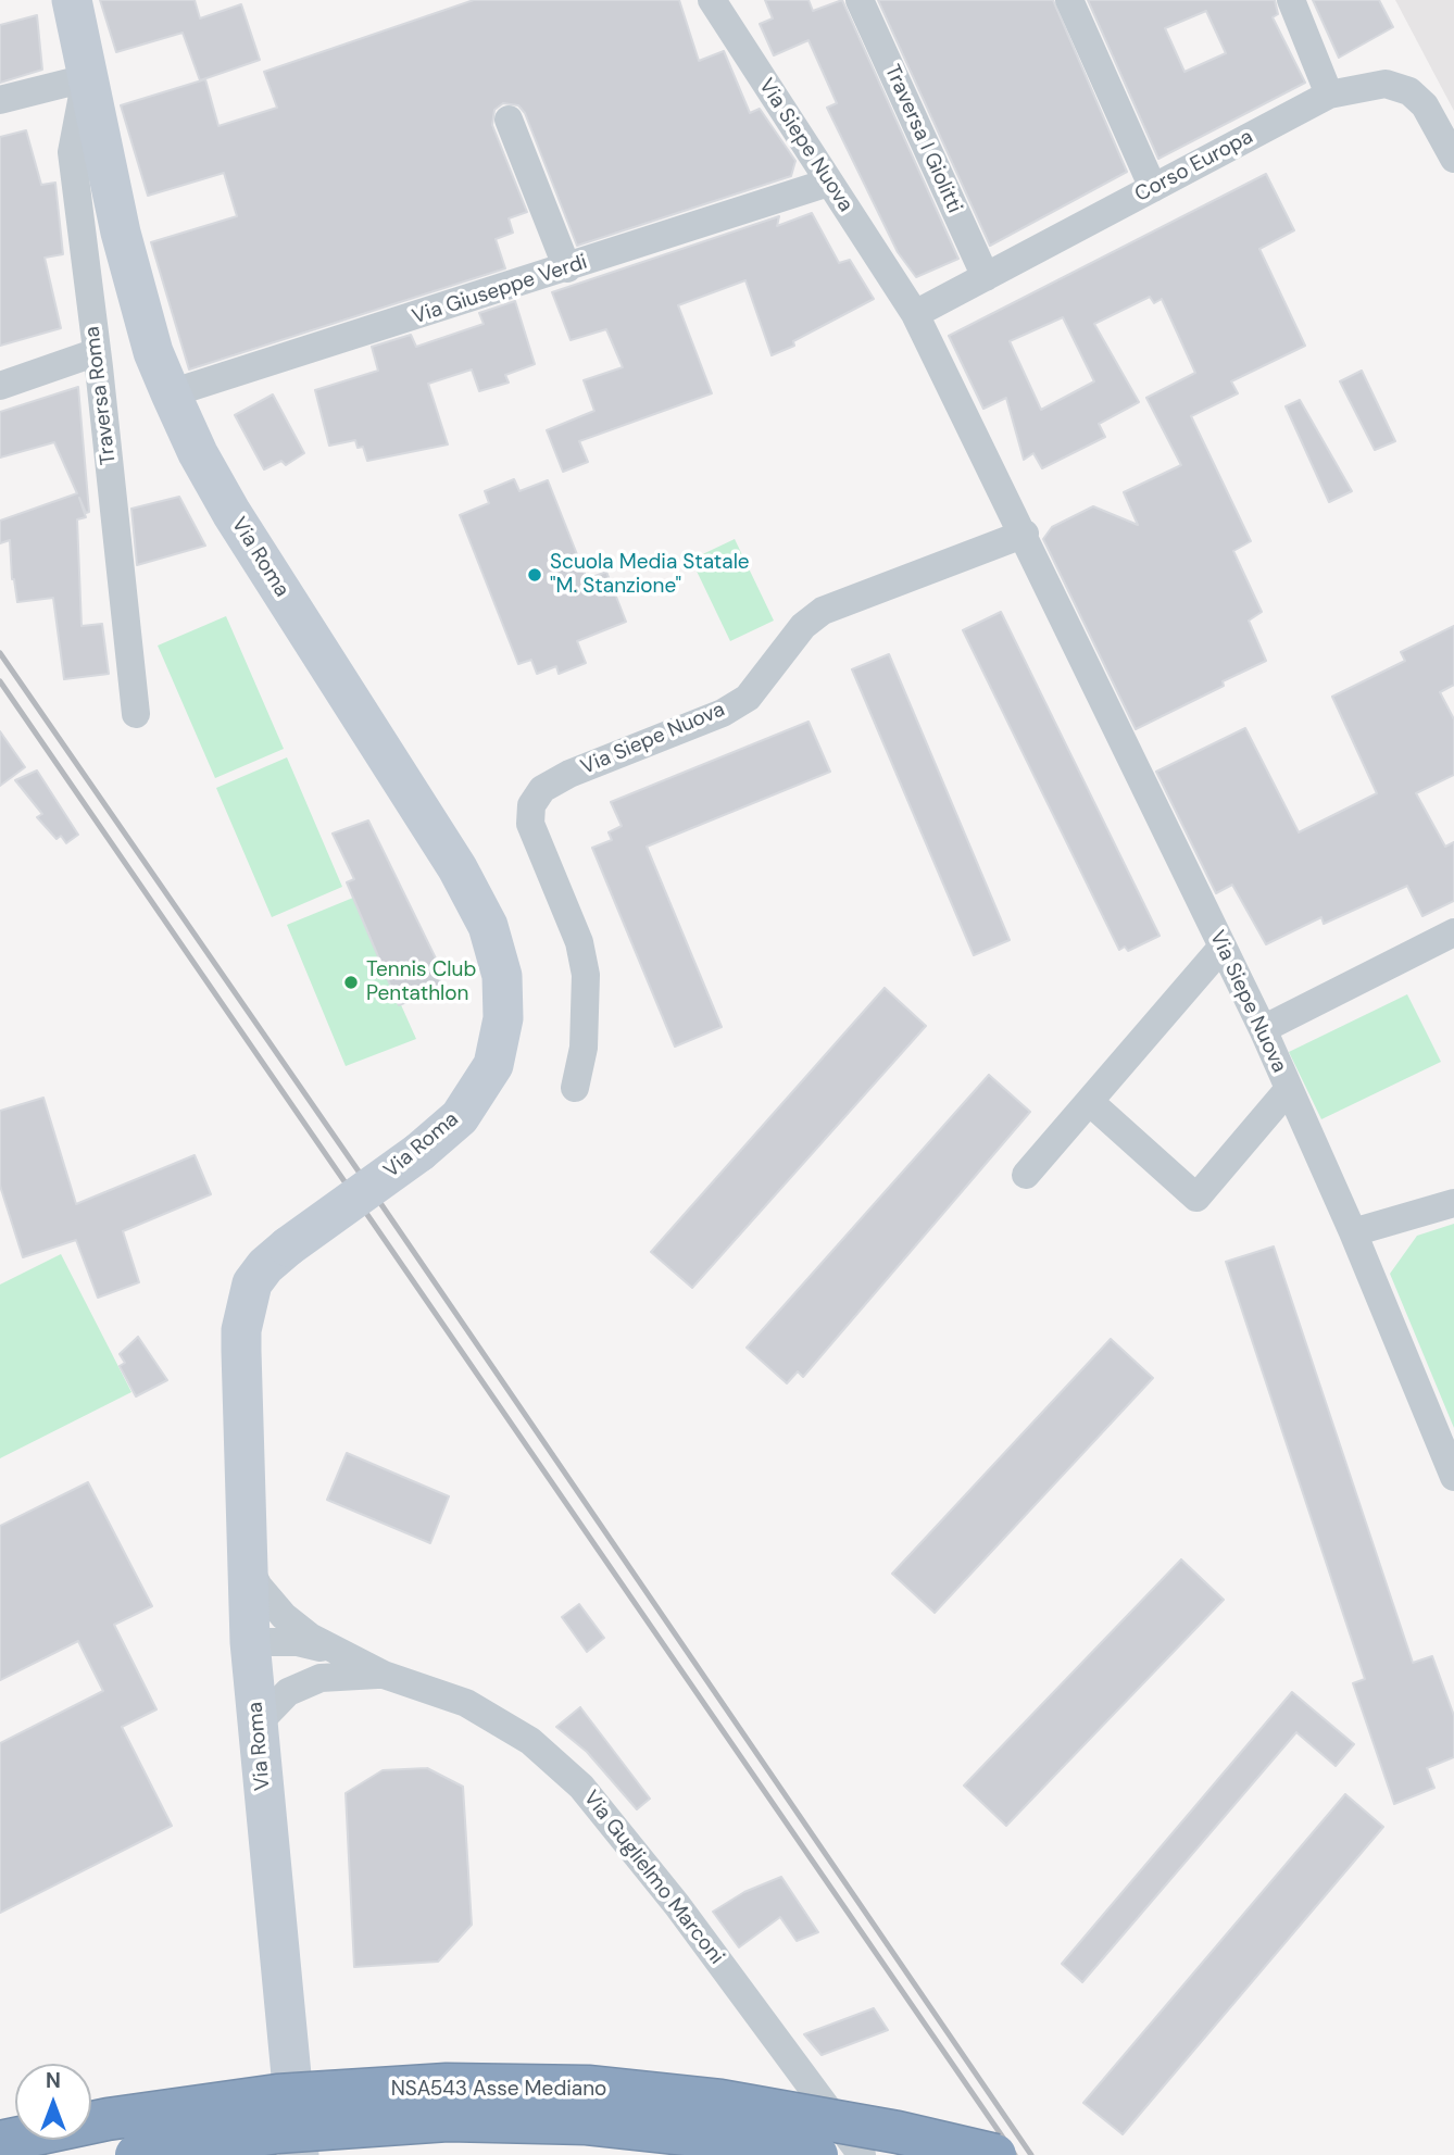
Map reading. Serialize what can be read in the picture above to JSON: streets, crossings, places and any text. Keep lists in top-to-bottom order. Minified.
{"streets":{"highway":["NSA543 Asse Mediano"],"street":["Traversa I Giolitti","Via Siepe Nuova","Corso Europa","Via Giuseppe Verdi","Traversa Roma","Via Roma","Via Guglielmo Marconi"]},"crossings":[["Traversa I Giolitti","Corso Europa"],["Via Siepe Nuova","Corso Europa"],["Via Siepe Nuova","Via Giuseppe Verdi"],["Via Giuseppe Verdi","Via Roma"],["Traversa Roma","Via Roma"],["Via Roma","Via Guglielmo Marconi"]],"places":["Scuola Media Statale \"M. Stanzione\"","Tennis Club Pentathlon"],"north":"top"}
